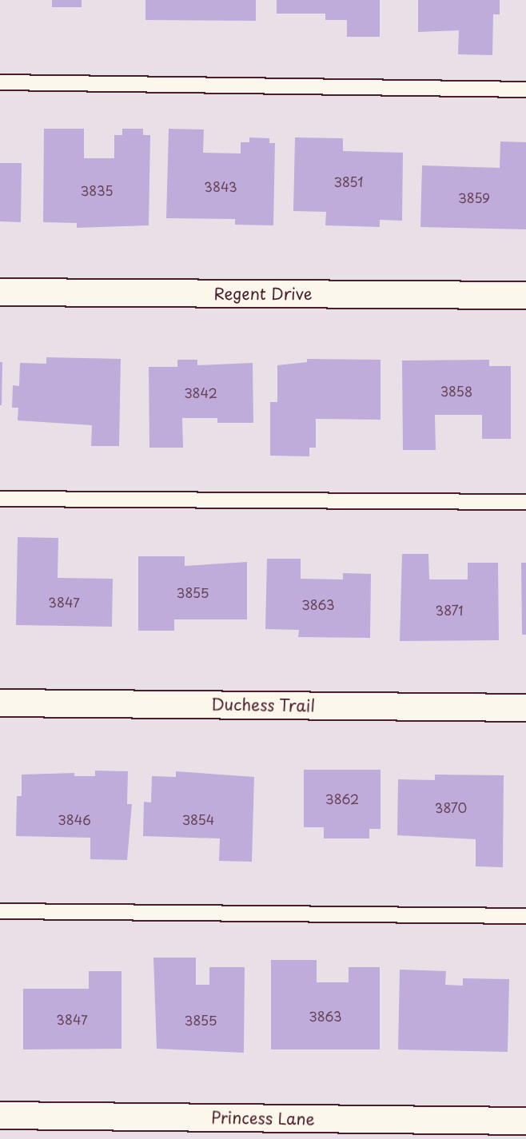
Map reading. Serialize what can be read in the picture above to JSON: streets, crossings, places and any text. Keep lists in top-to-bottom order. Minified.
{"streets":{"street":["Regent Drive","Duchess Trail","Princess Lane"]},"house_numbers":["3851","3843","3835","3859","3858","3842","3855","3847","3863","3871","3862","3870","3846","3854","3863","3847","3855"]}
